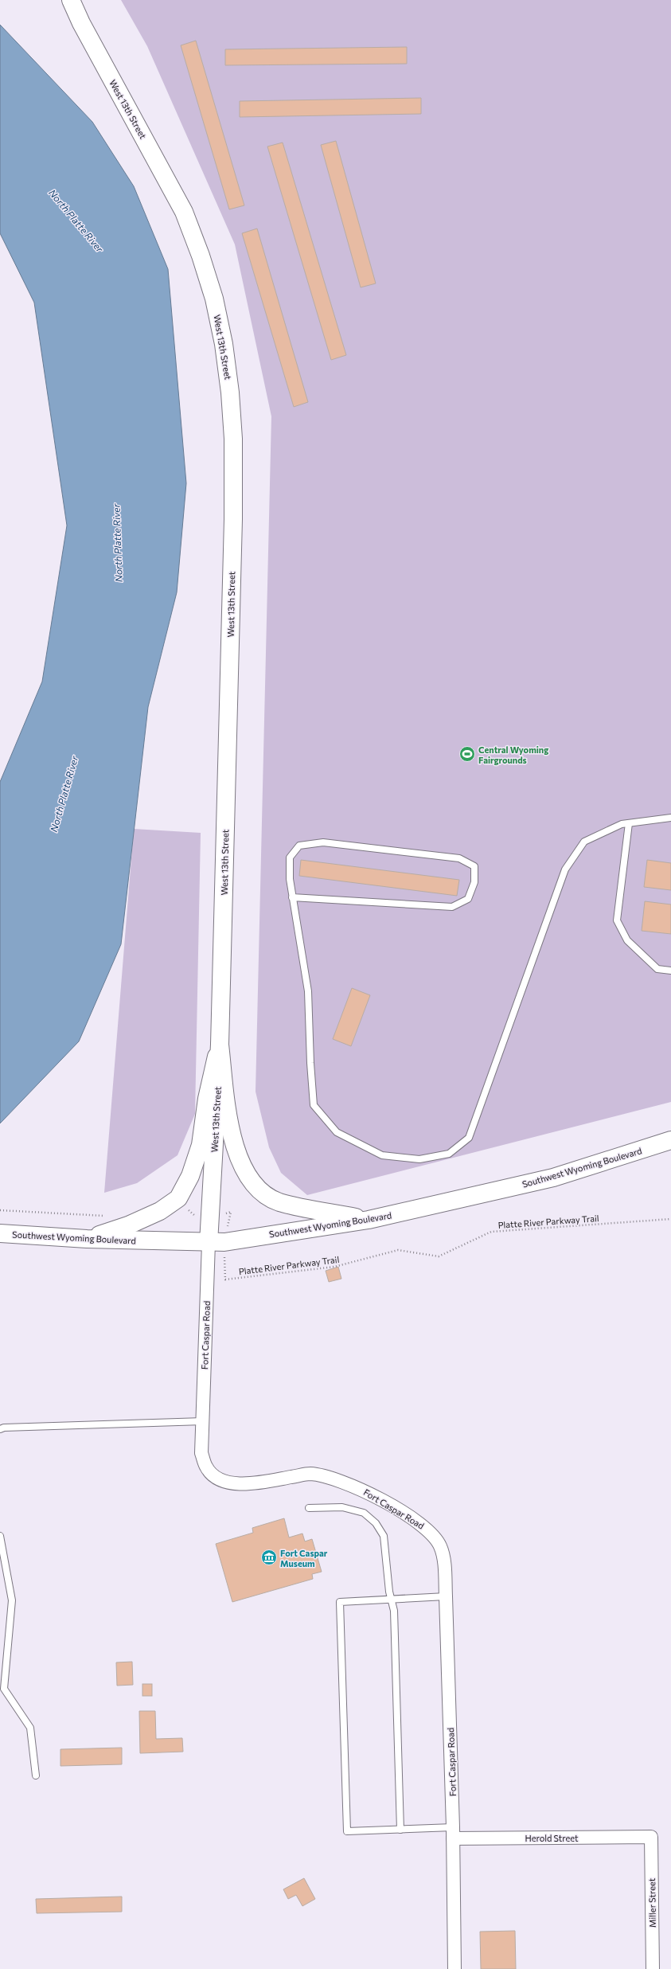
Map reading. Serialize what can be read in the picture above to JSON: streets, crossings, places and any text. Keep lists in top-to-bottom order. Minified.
{"streets":{"main road":["West 13th Street","Southwest Wyoming Boulevard"],"street":["Fort Caspar Road","Herold Street","Miller Street"],"path":["Platte River Parkway Trail"]},"crossings":[["West 13th Street","Southwest Wyoming Boulevard"],["West 13th Street","Fort Caspar Road"],["Southwest Wyoming Boulevard","Fort Caspar Road"],["Fort Caspar Road","Herold Street"],["Herold Street","Miller Street"]],"water":["North Platte River"],"places":{"sports":["Central Wyoming Fairgrounds"],"museum":["Fort Caspar Museum"]}}
